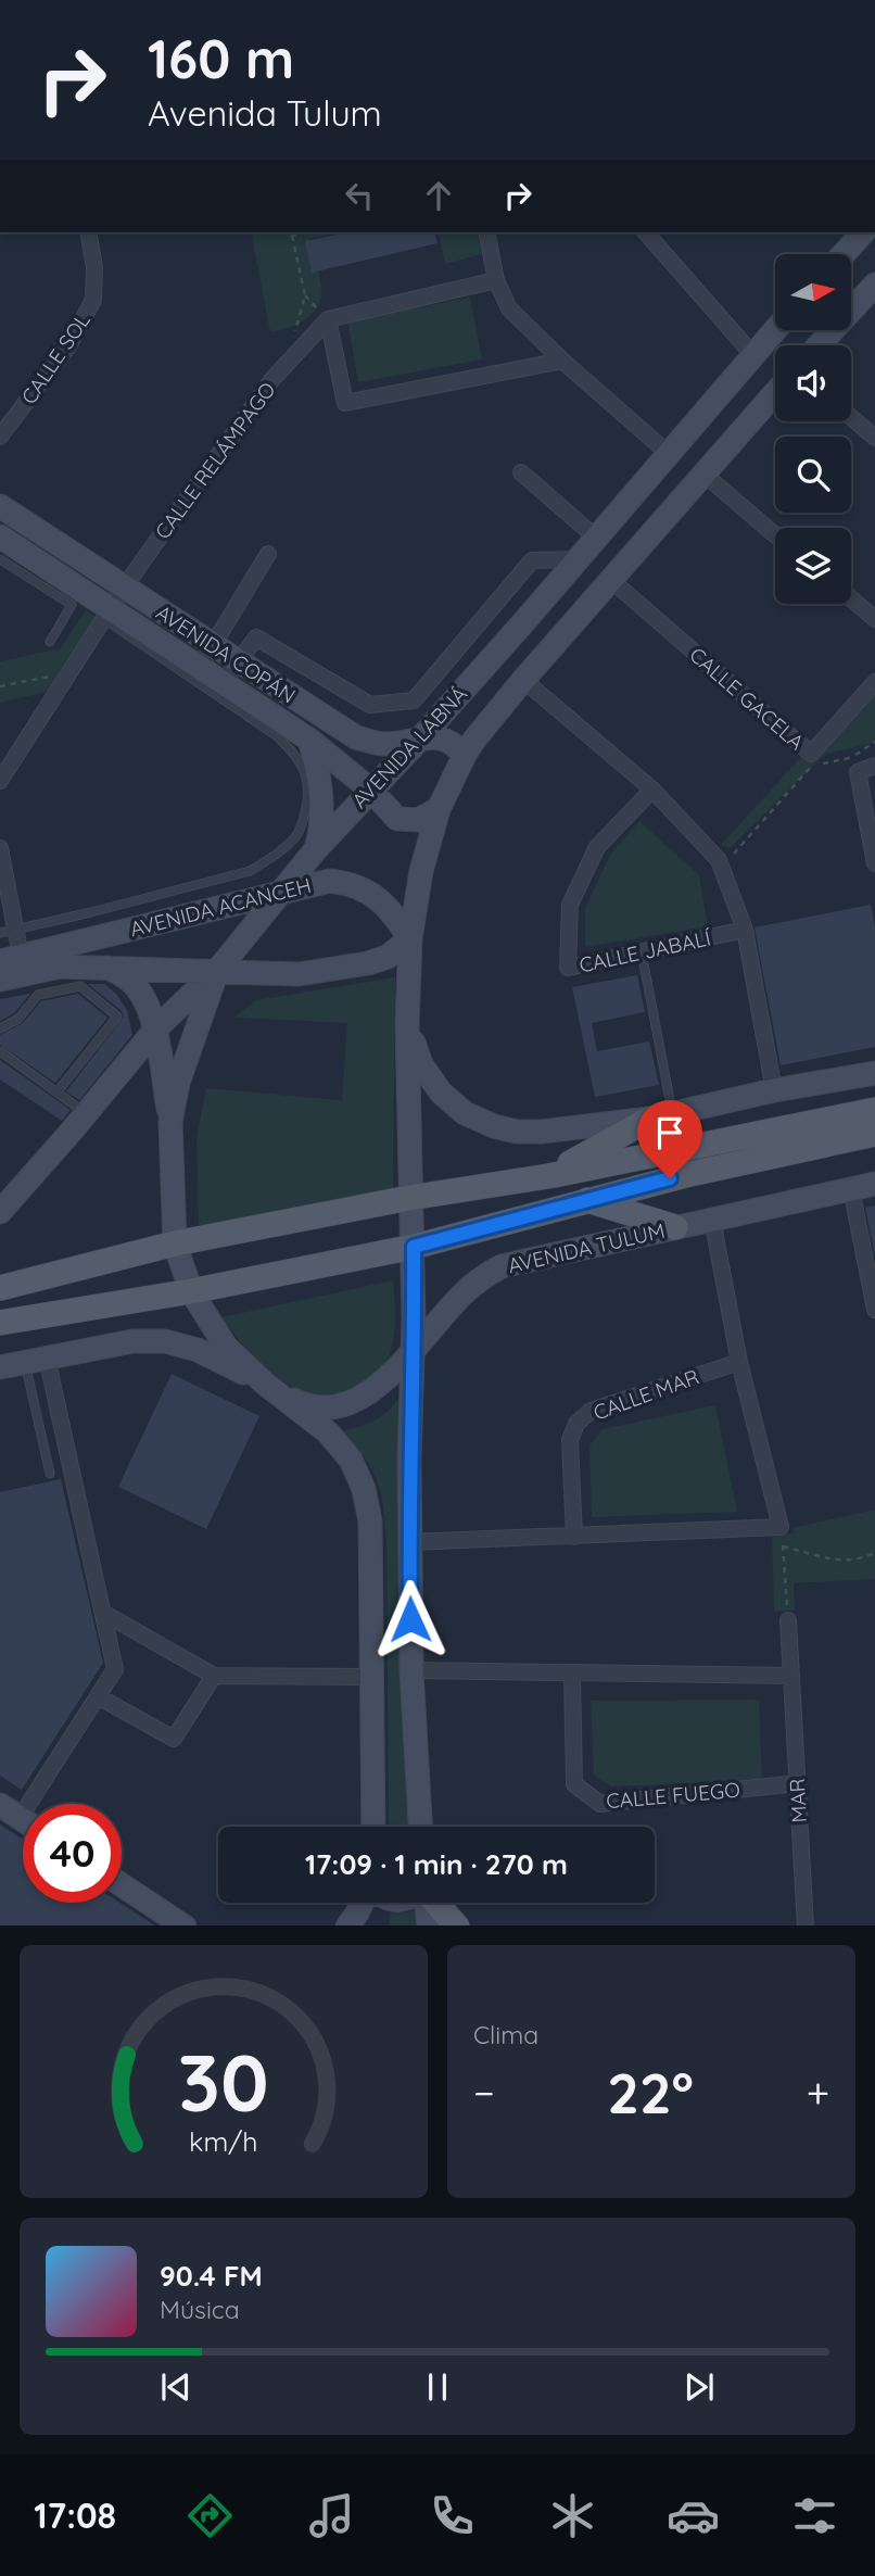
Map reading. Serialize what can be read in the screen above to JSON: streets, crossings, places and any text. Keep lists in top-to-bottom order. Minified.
{"streets":{"main road":["AVENIDA TULUM"],"street":["CALLE SOL","CALLE RELÁMPAGO","AVENIDA COPÁN","CALLE GACELA","AVENIDA LABNÁ","AVENIDA ACANCEH","CALLE JABALÍ","CALLE MAR","CALLE FUEGO","MAR"]},"crossings":[["CALLE RELÁMPAGO","AVENIDA COPÁN"],["AVENIDA COPÁN","AVENIDA LABNÁ"],["CALLE GACELA","AVENIDA LABNÁ"],["AVENIDA LABNÁ","AVENIDA ACANCEH"],["AVENIDA LABNÁ","AVENIDA TULUM"],["CALLE FUEGO","MAR"]],"north":"right","page":{"turn":["160 m","Avenida Tulum"],"limit":"40","trip":"17:09 · 1 min · 270 m","tile":"Clima","heat":["−","22°","+"],"song":["90.4 FM","Música"],"tabs":"17:08","gauge":["30","km/h"]}}
